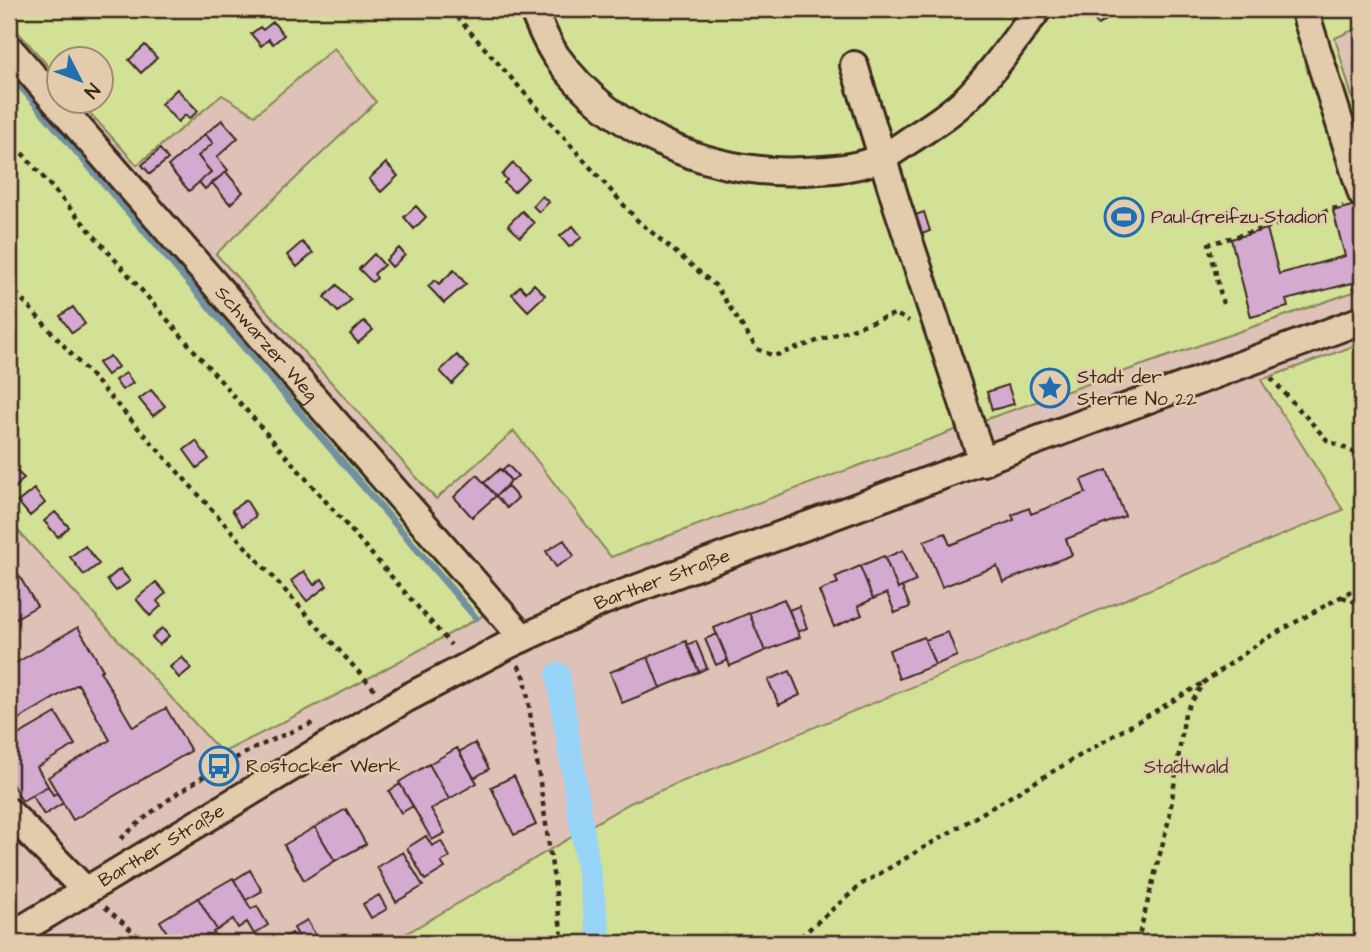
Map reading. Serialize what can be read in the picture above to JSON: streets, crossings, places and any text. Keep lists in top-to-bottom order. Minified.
{"streets":{"street":["Schwarzer Weg","Barther Straße"]},"crossings":[["Schwarzer Weg","Barther Straße"]],"parks":["Stadtwald"],"places":{"sports":["Paul-Greifzu-Stadion"],"place":["Stadt der Sterne No 22"],"bus stop":["Rostocker Werk"]},"north":"bottom right"}
